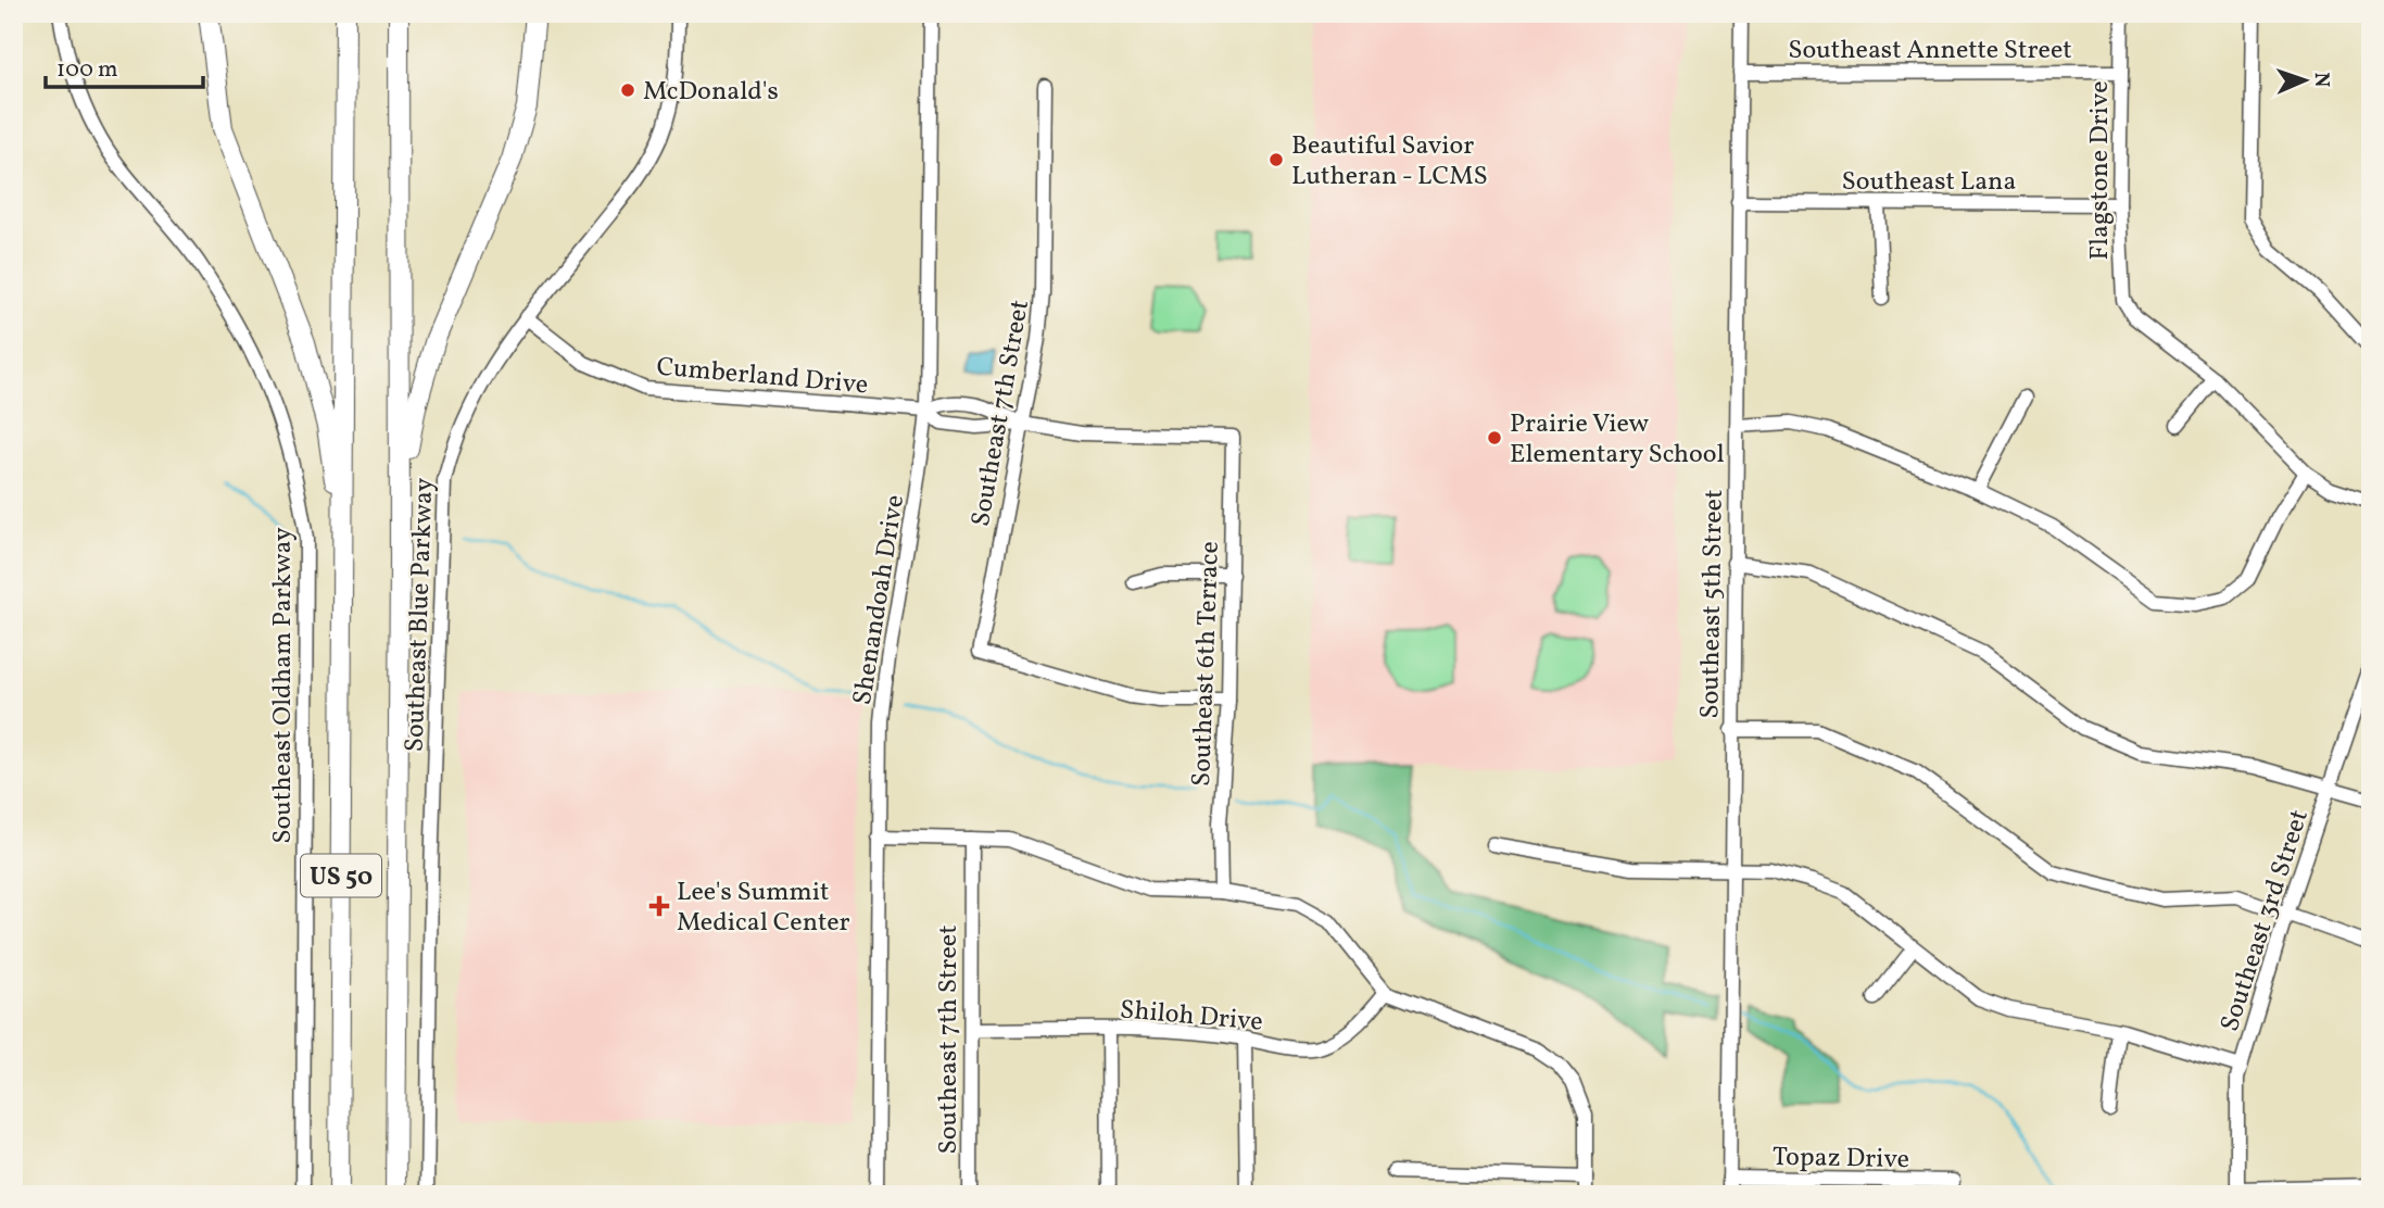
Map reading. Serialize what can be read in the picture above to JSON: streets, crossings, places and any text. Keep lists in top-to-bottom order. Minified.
{"streets":{"highway":["US 50"],"street":["Southeast Annette Street","Flagstone Drive","Southeast Lana","Cumberland Drive","Southeast 7th Street","Shenandoah Drive","Southeast 5th Street","Southeast Blue Parkway","Southeast 6th Terrace","Southeast Oldham Parkway","Southeast 3rd Street","Shiloh Drive","Topaz Drive"]},"crossings":[["Southeast Annette Street","Flagstone Drive"],["Southeast Annette Street","Southeast 5th Street"],["Flagstone Drive","Southeast Lana"],["Southeast Lana","Southeast 5th Street"],["Cumberland Drive","Southeast 7th Street"],["Cumberland Drive","Shenandoah Drive"],["Cumberland Drive","Southeast Blue Parkway"],["Cumberland Drive","Southeast 6th Terrace"],["Southeast 7th Street","Southeast 6th Terrace"],["Southeast 7th Street","Shiloh Drive"],["Southeast 5th Street","Topaz Drive"]],"places":{"other":["McDonald's","Beautiful Savior Lutheran - LCMS","Prairie View Elementary School"],"health":["Lee's Summit Medical Center"]},"scale_bar":"100 m","north":"right"}
